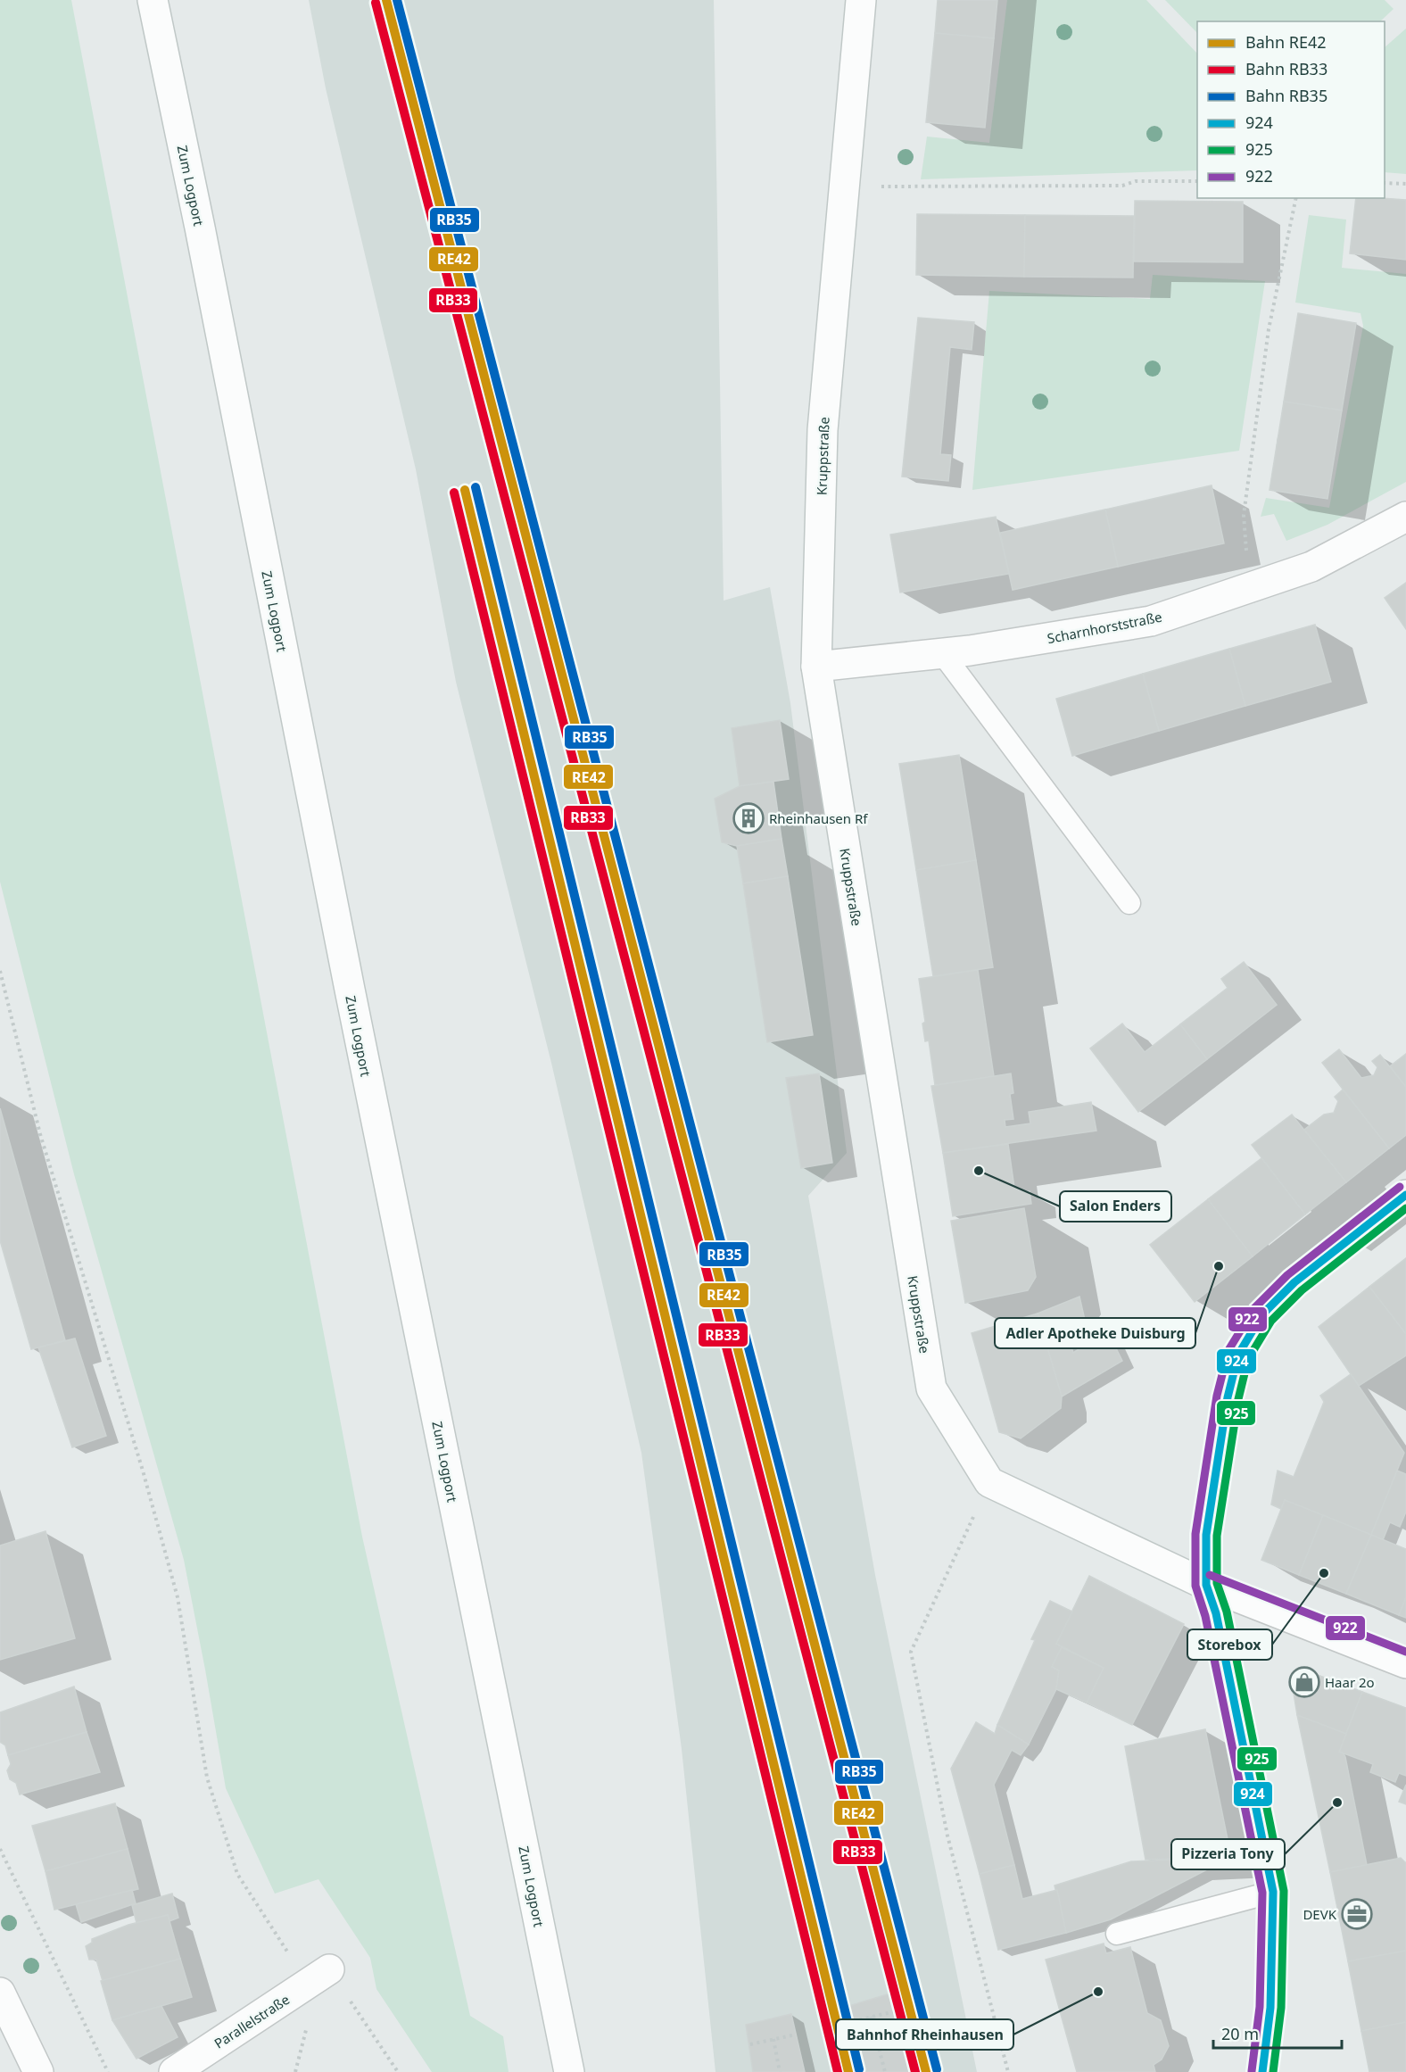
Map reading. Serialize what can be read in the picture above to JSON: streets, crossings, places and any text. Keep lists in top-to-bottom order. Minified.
{"streets":{"street":["Zum Logport","Kruppstraße","Scharnhorststraße","Parallelstraße"]},"crossings":[["Kruppstraße","Scharnhorststraße"]],"places":{"building":["Rheinhausen Rf"],"other":["Salon Enders","Adler Apotheke Duisburg","Storebox","Pizzeria Tony","Bahnhof Rheinhausen"],"shop":["Haar 2o"],"office":["DEVK"]},"lines":["rail line RE42","rail line RB35","rail line RB33","transit line 922","transit line 924","transit line 925"],"legend":["Bahn RE42","Bahn RB33","Bahn RB35","924","925","922"],"scale_bar":"20 m"}
